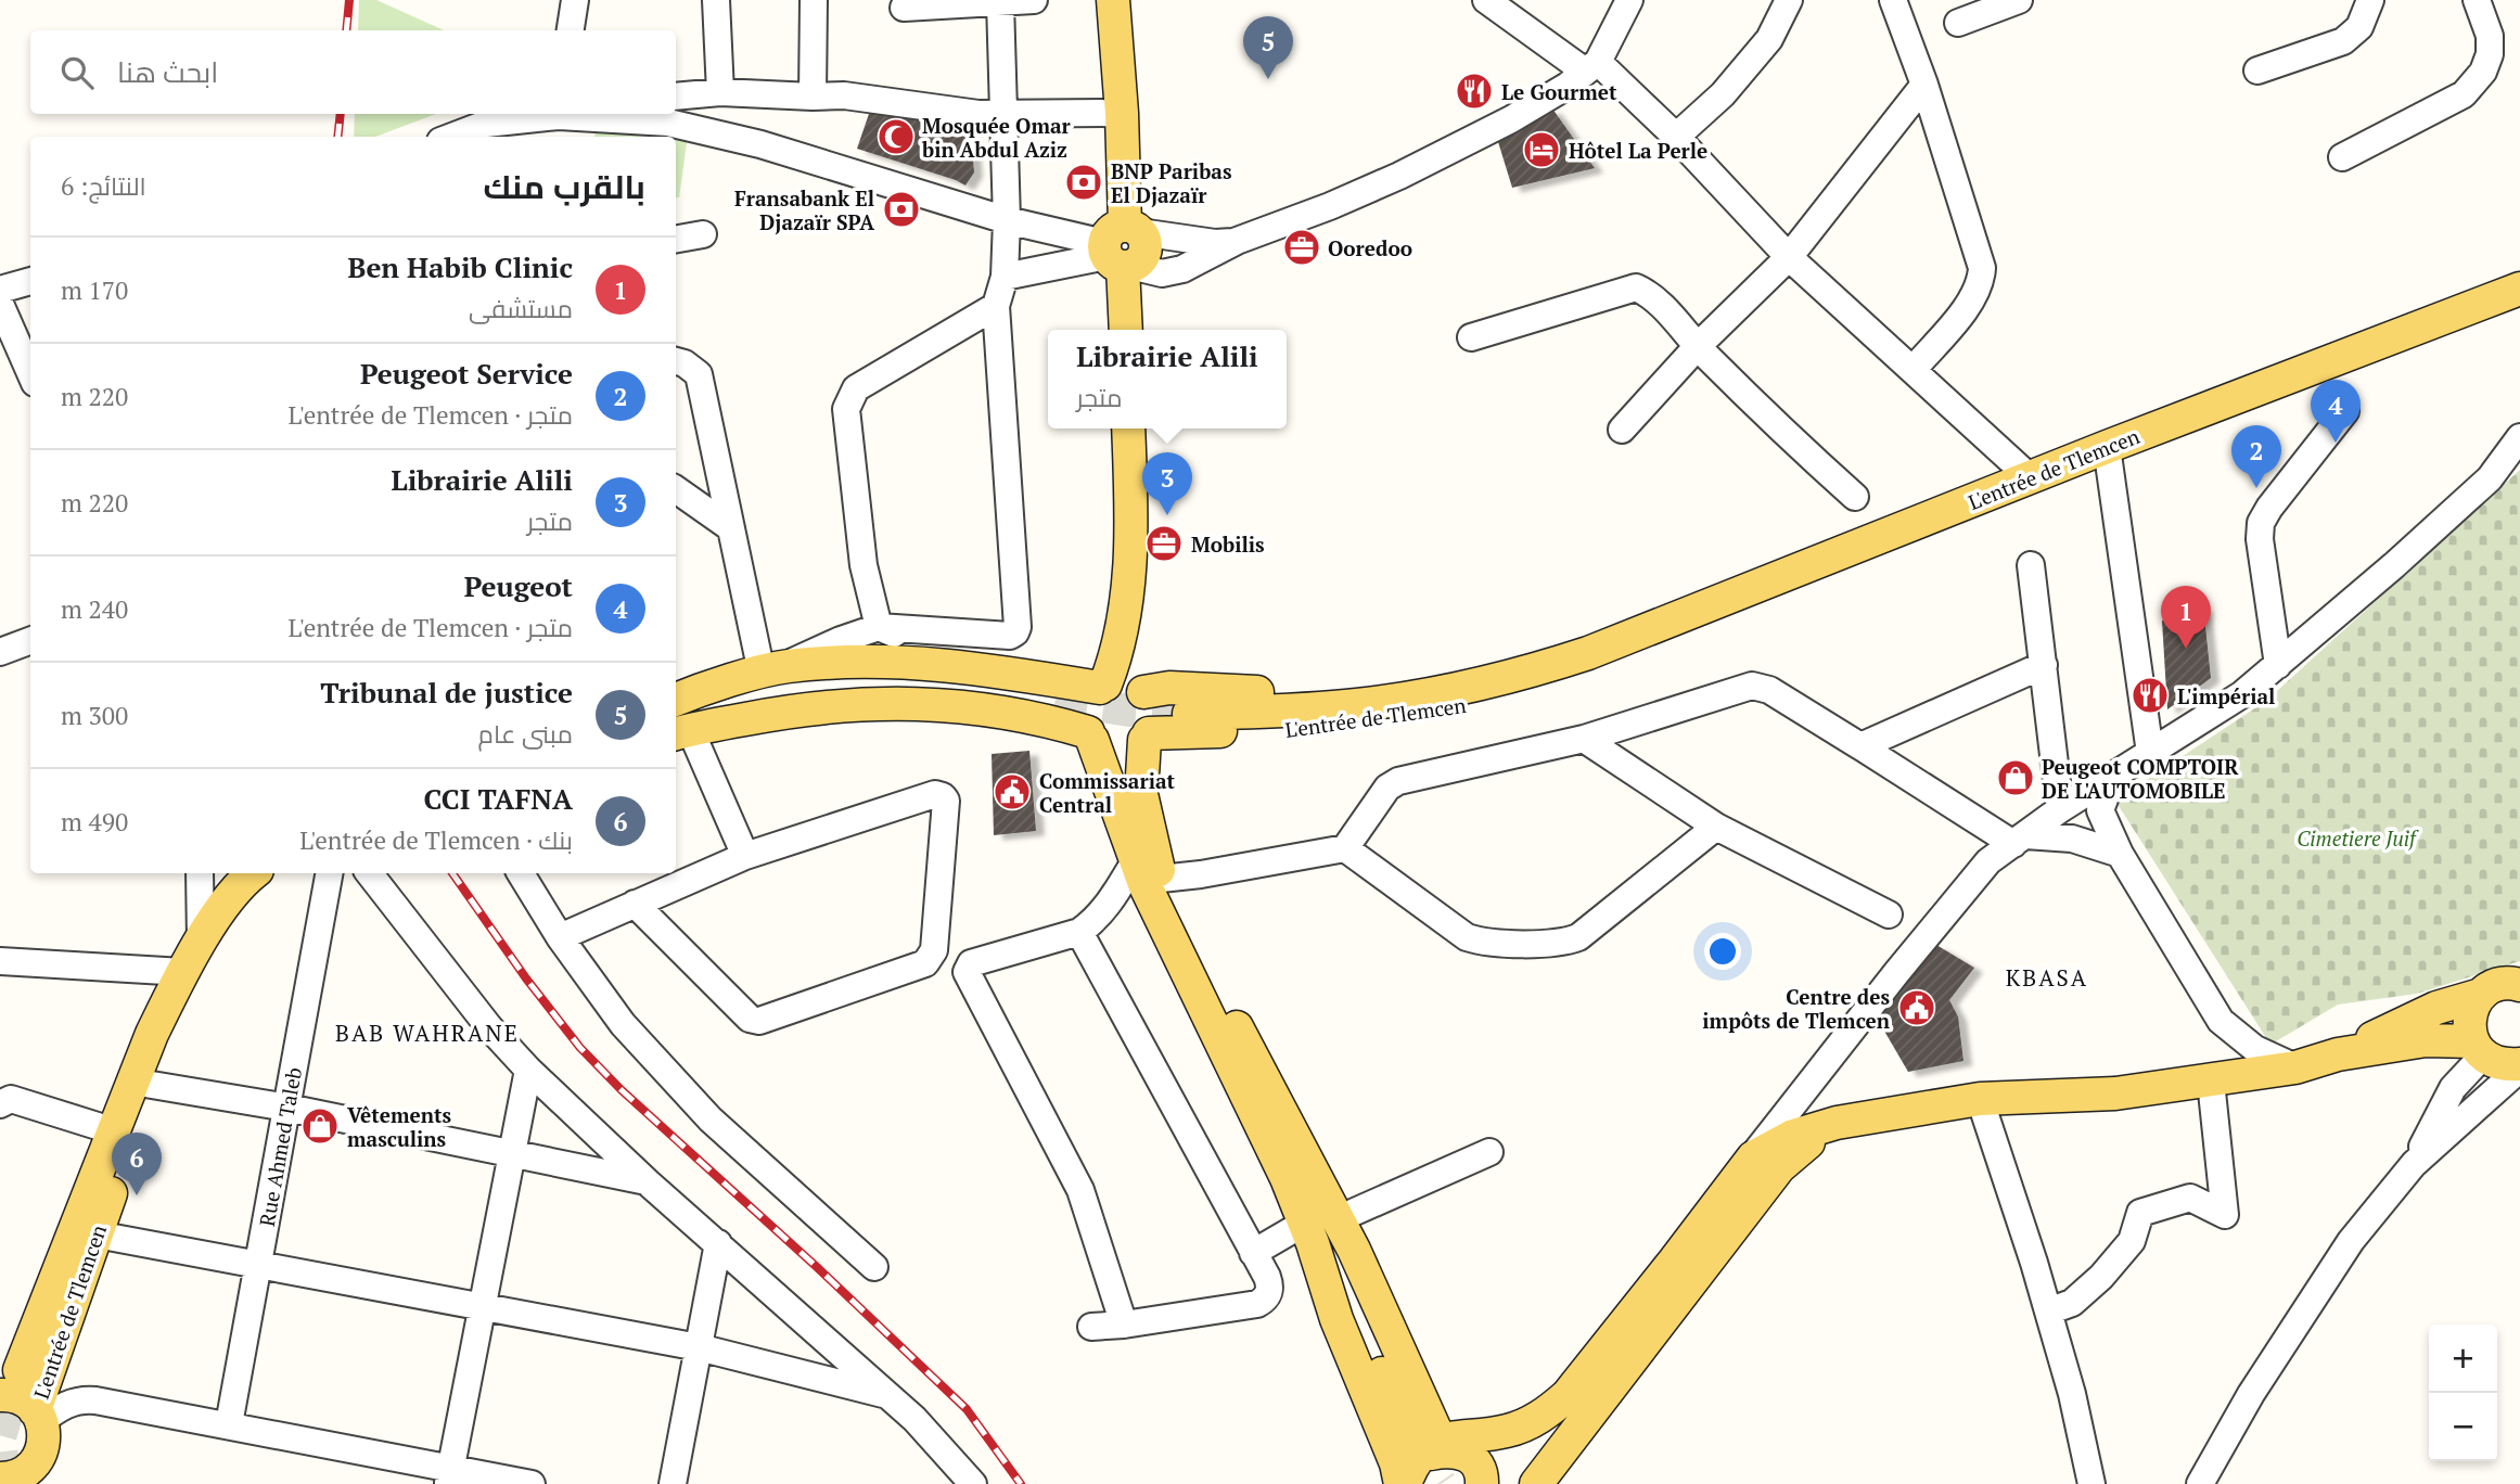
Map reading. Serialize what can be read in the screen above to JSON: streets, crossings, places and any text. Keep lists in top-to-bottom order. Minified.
{"streets":{"main road":["L'entrée de Tlemcen"],"street":["Rue Ahmed Taleb"]},"districts":["KBASA","BAB WAHRANE"],"parks":["Cimetiere Juif"],"places":{"restaurant":["Le Gourmet","L'impérial"],"mosque":["Mosquée Omar bin Abdul Aziz"],"hotel":["Hôtel La Perle"],"bank":["BNP Paribas El Djazaïr","Fransabank El Djazaïr SPA"],"office":["Ooredoo","Mobilis"],"shop":["Peugeot COMPTOIR DE L'AUTOMOBILE","Vêtements masculins"],"public building":["Commissariat Central","Centre des impôts de Tlemcen"]},"page":{"pins":["5","4","2","3","1","6"],"search":"ابحث هنا","heading":["بالقرب منك","النتائج: 6"],"list":[{"mark":"1","name":"Ben Habib Clinic","note":"مستشفى","value":"170 m"},{"mark":"2","name":"Peugeot Service","note":"متجر · L'entrée de Tlemcen","value":"220 m"},{"mark":"3","name":"Librairie Alili","note":"متجر","value":"220 m"},{"mark":"4","name":"Peugeot","note":"متجر · L'entrée de Tlemcen","value":"240 m"},{"mark":"5","name":"Tribunal de justice","note":"مبنى عام","value":"300 m"},{"mark":"6","name":"CCI TAFNA","note":"بنك · L'entrée de Tlemcen","value":"490 m"}],"popup":["Librairie Alili","متجر"],"map_buttons":["+","−"]}}
